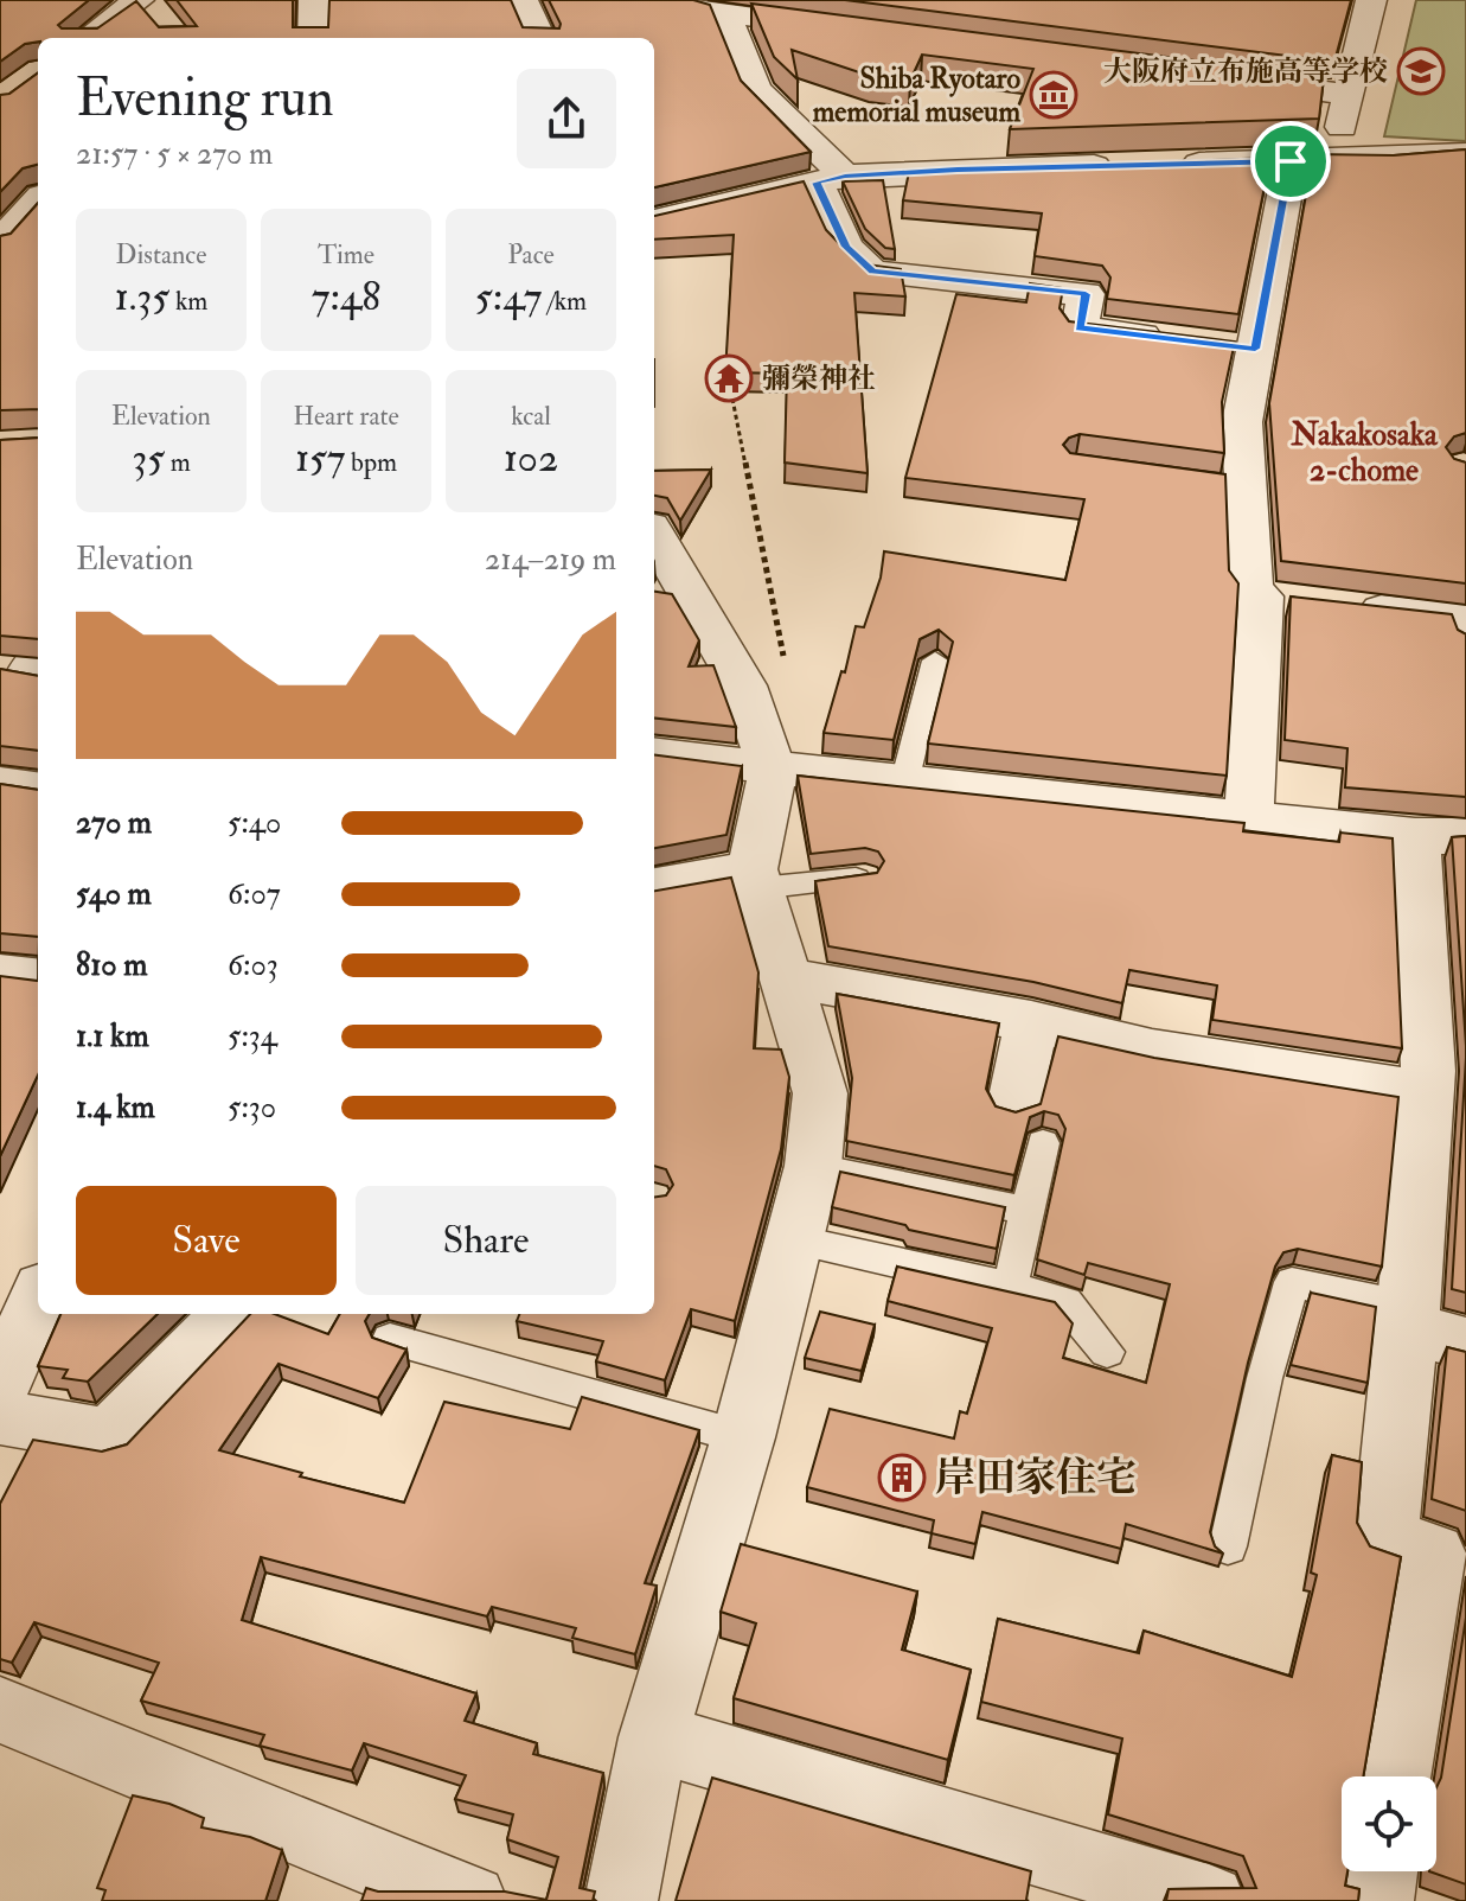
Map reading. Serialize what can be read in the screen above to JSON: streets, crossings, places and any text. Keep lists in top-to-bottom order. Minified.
{"districts":["Nakakosaka 2-chome"],"places":{"school or university":["大阪府立布施高等学校"],"museum":["Shiba Ryotaro memorial museum"],"temple":["彌榮神社"],"building":["岸田家住宅"]},"page":{"heading":["Evening run","21:57 · 5 × 270 m"],"stats":[["Distance","1.35 km"],["Time","7:48"],["Pace","5:47 /km"],["Elevation","35 m"],["Heart rate","157 bpm"],["kcal","102"]],"chart":["Elevation","214–219 m"],"list":[{"name":"270 m","note":"5:40"},{"name":"540 m","note":"6:07"},{"name":"810 m","note":"6:03"},{"name":"1.1 km","note":"5:34"},{"name":"1.4 km","note":"5:30"}],"buttons":["Save","Share"]}}
